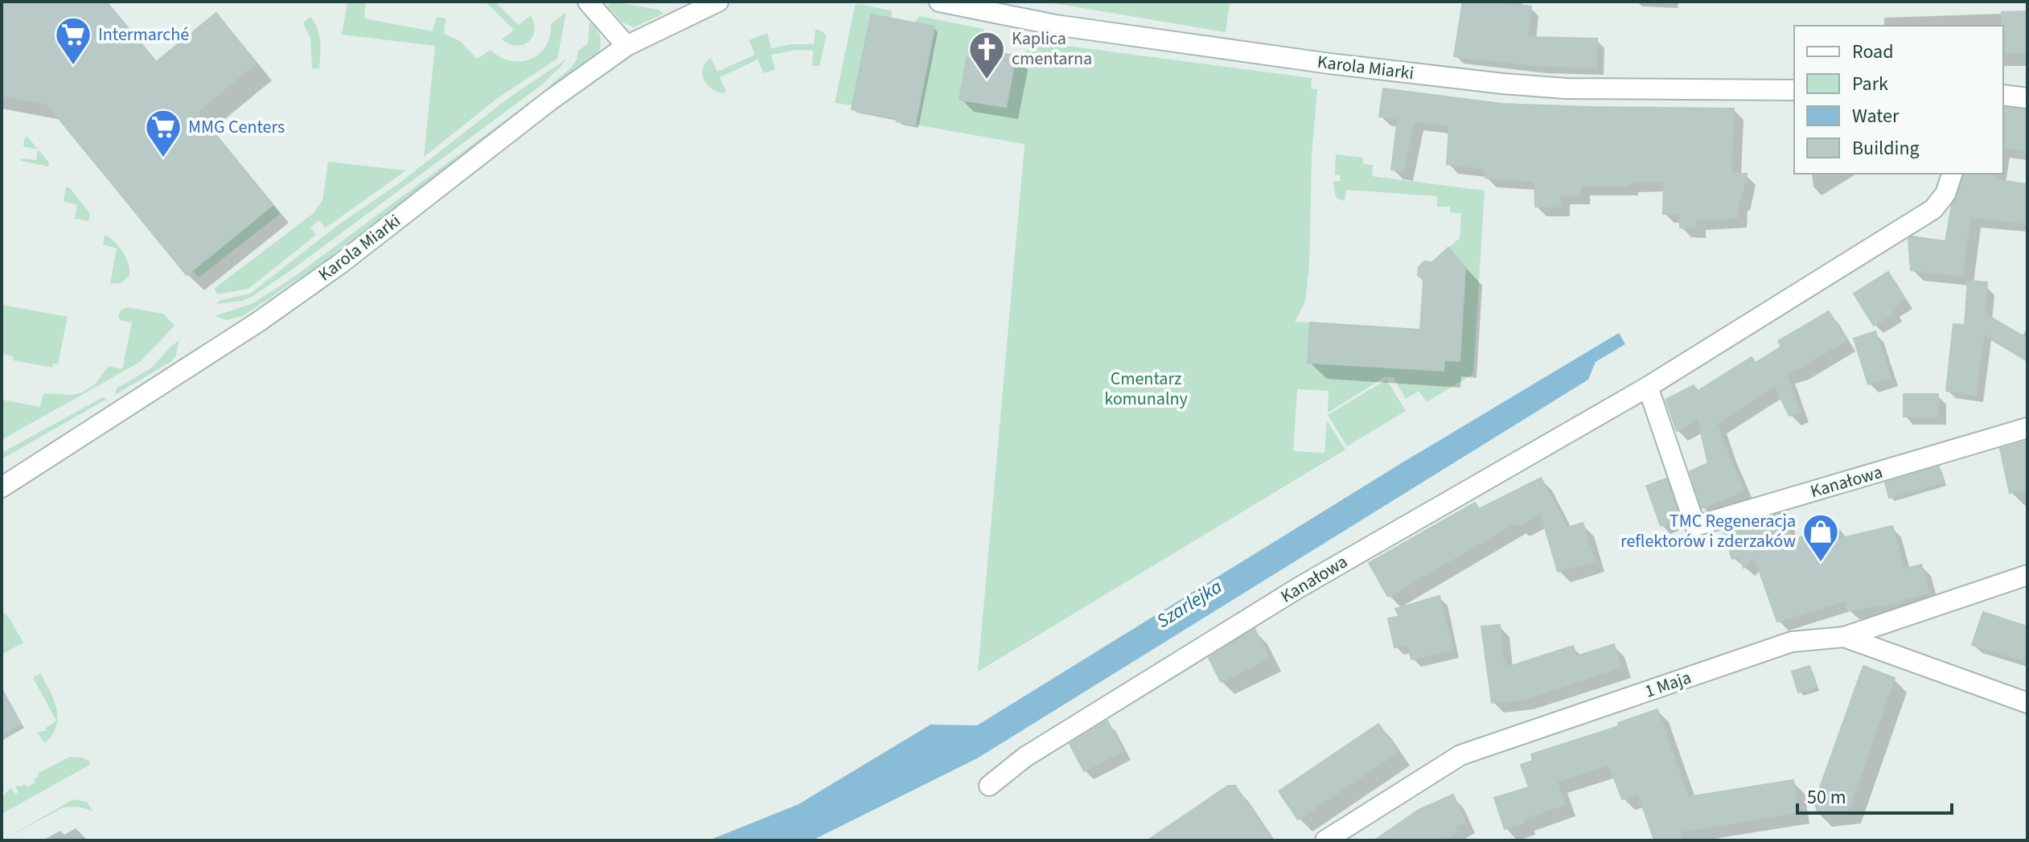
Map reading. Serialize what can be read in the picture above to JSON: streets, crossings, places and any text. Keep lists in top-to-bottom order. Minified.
{"streets":{"street":["Karola Miarki","Kanałowa","1 Maja"]},"water":["Szarlejka"],"parks":["Cmentarz komunalny"],"places":{"supermarket":["Intermarché","MMG Centers"],"church":["Kaplica cmentarna"],"shop":["TMC Regeneracja reflektorów i zderzaków"]},"legend":["Road","Park","Water","Building"],"scale_bar":"50 m"}
